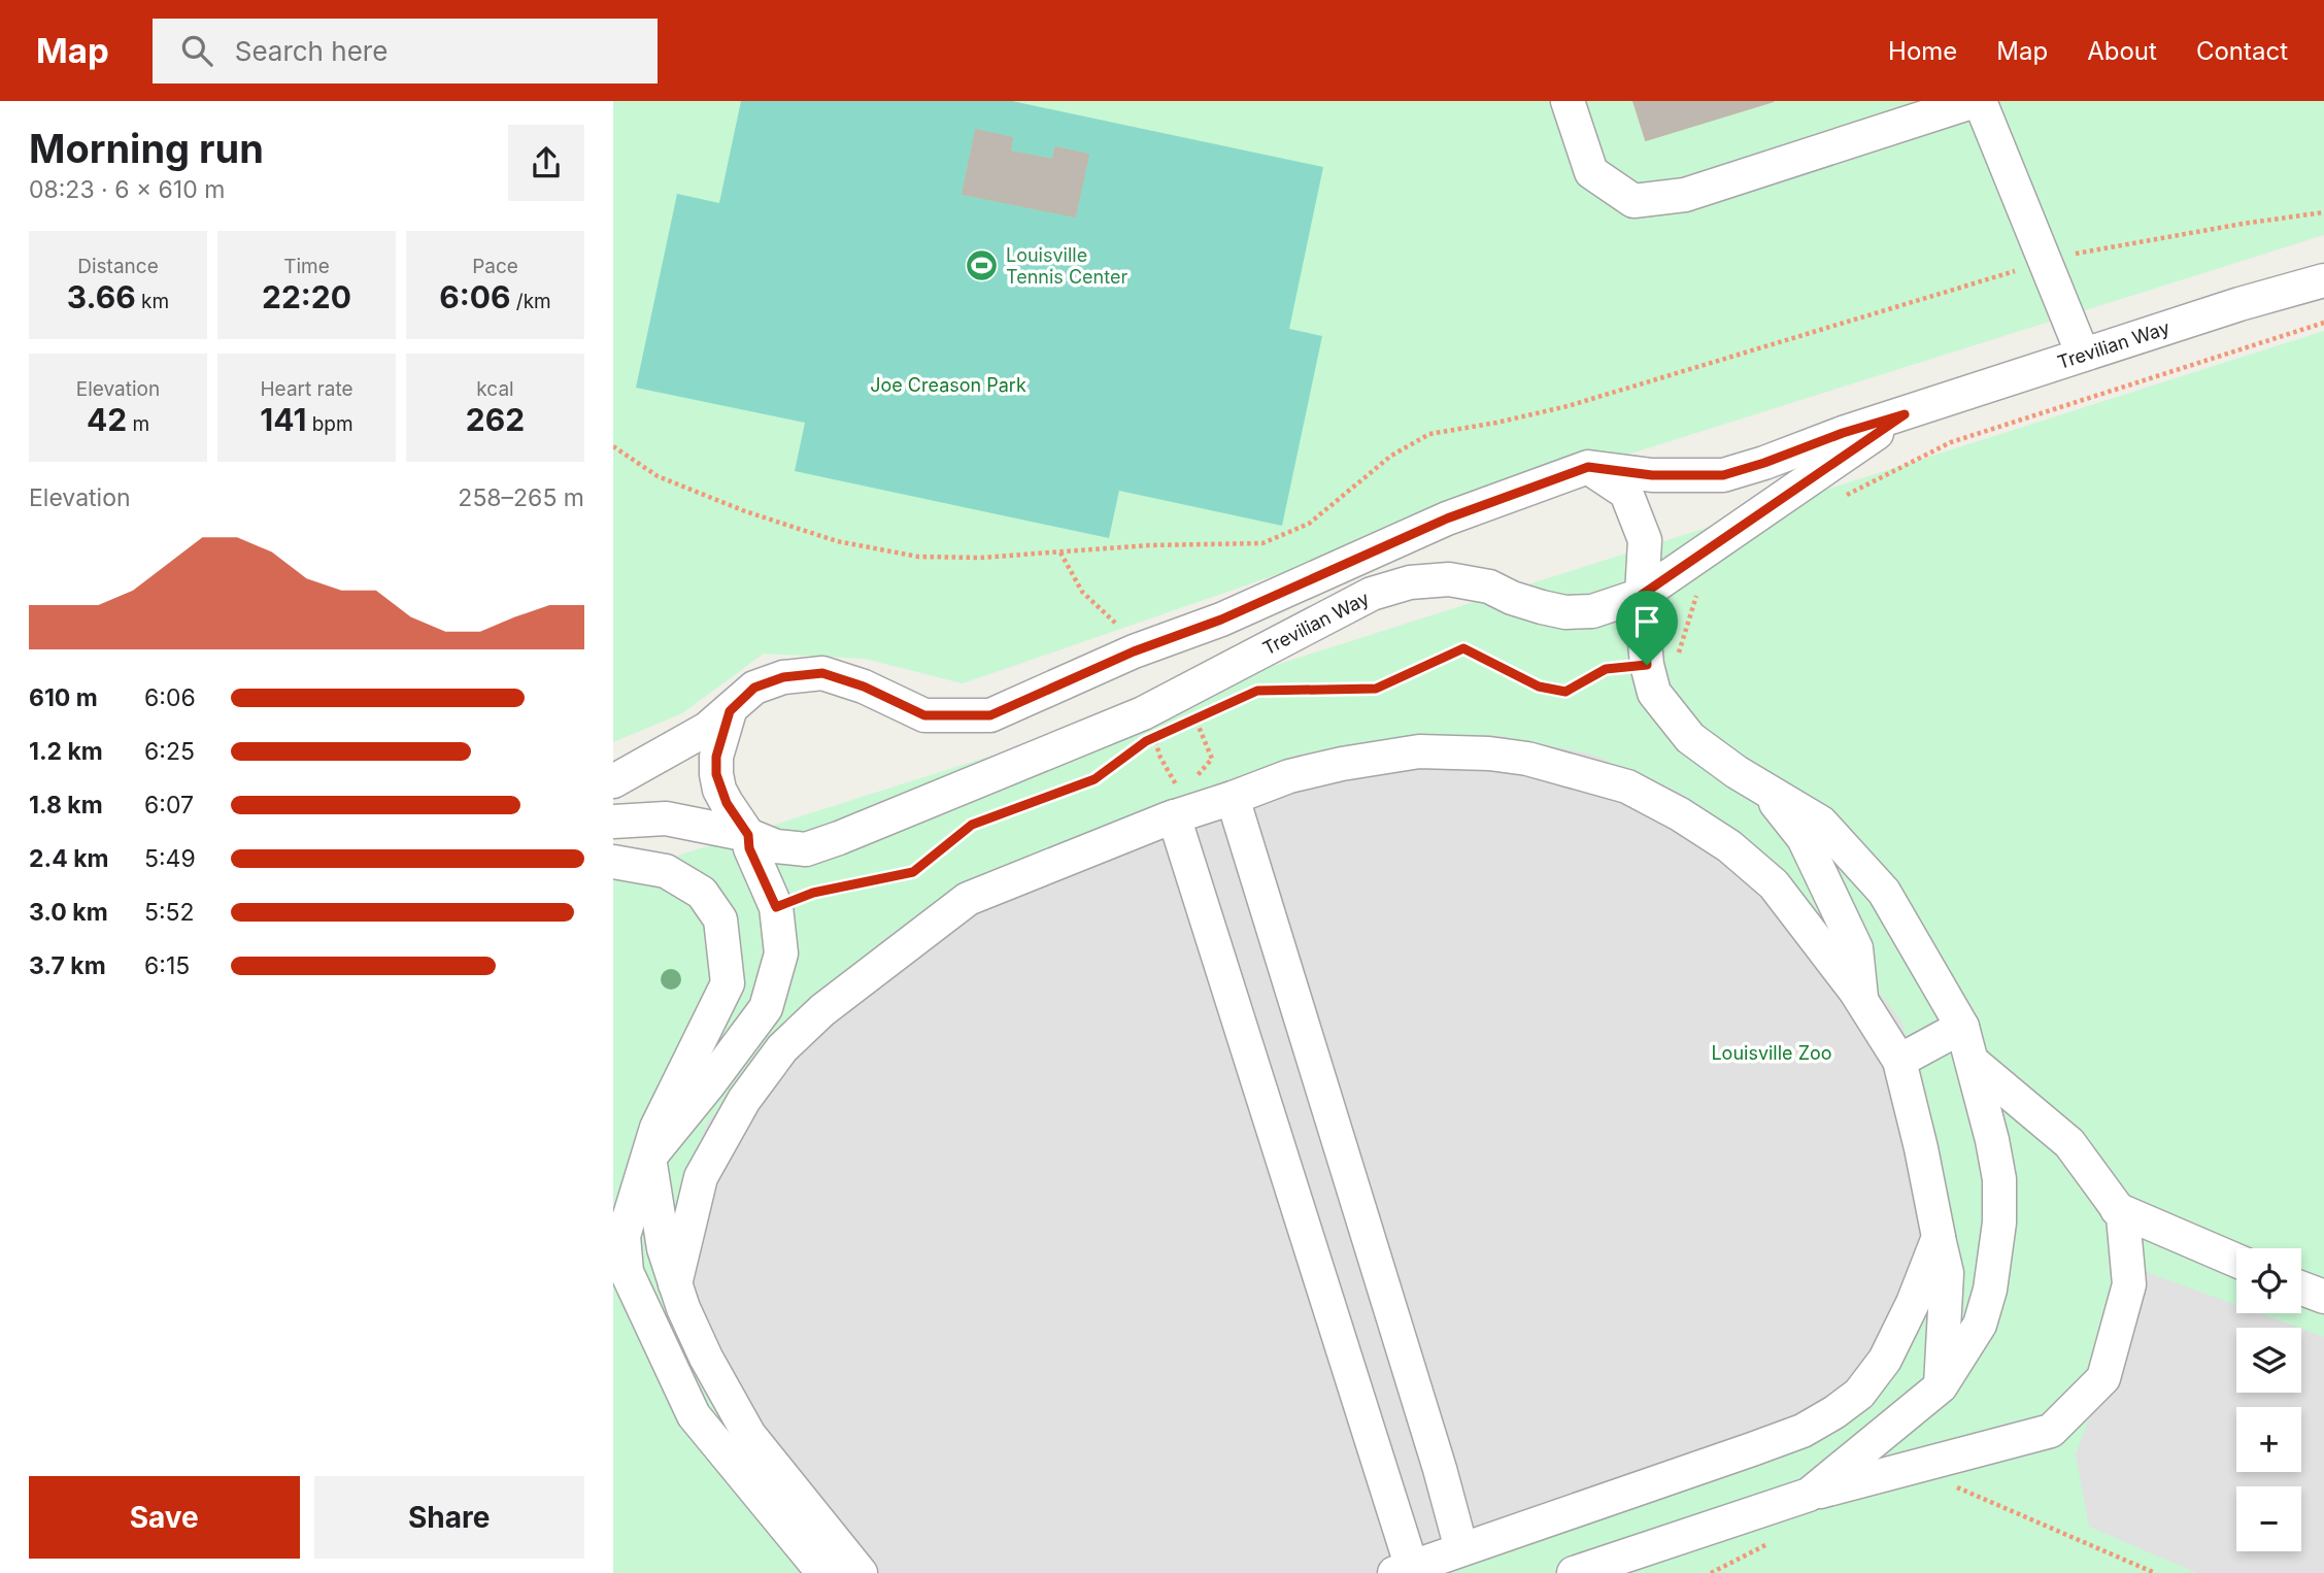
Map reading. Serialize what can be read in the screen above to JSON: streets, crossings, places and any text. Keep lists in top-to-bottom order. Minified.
{"streets":{"street":["Trevilian Way"]},"parks":["Joe Creason Park","Louisville Zoo"],"places":{"sports":["Louisville Tennis Center"]},"page":{"header":"Map","search":"Search here","nav":["Home","Map","About","Contact"],"heading":["Morning run","08:23 · 6 × 610 m"],"stats":[["Distance","3.66 km"],["Time","22:20"],["Pace","6:06 /km"],["Elevation","42 m"],["Heart rate","141 bpm"],["kcal","262"]],"chart":["Elevation","258–265 m"],"list":[{"name":"610 m","note":"6:06"},{"name":"1.2 km","note":"6:25"},{"name":"1.8 km","note":"6:07"},{"name":"2.4 km","note":"5:49"},{"name":"3.0 km","note":"5:52"},{"name":"3.7 km","note":"6:15"}],"map_buttons":["+","−"],"buttons":["Save","Share"]}}
